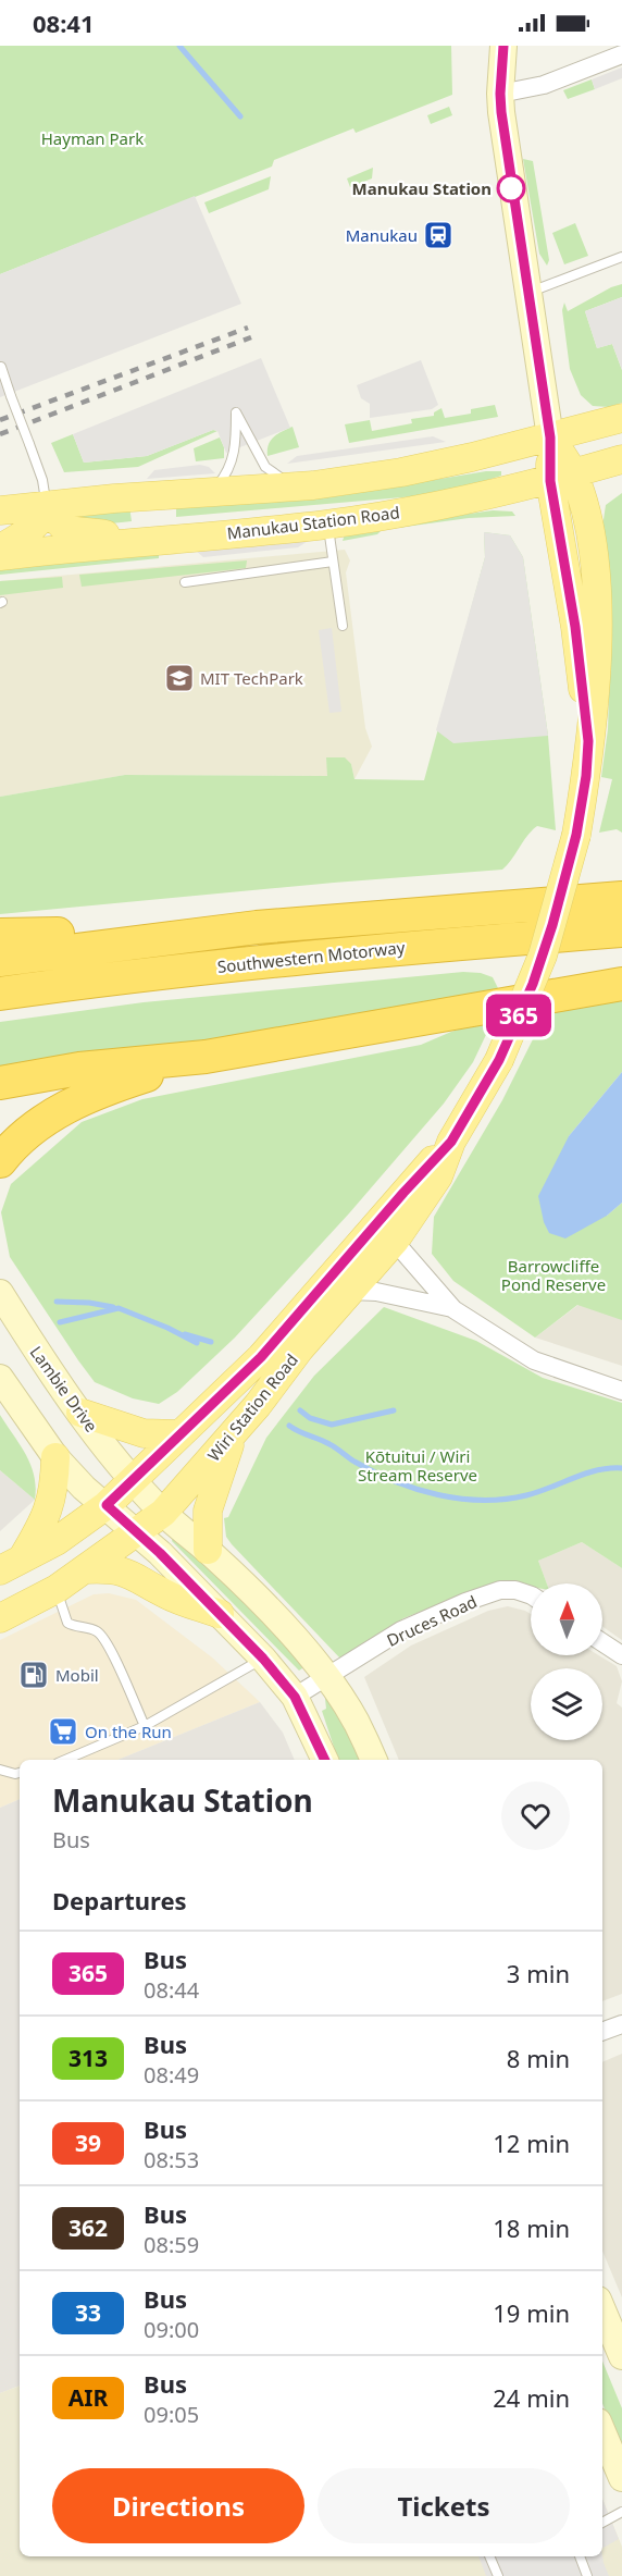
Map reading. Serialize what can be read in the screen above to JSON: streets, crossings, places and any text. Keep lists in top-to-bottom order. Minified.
{"streets":{"highway":["Southwestern Motorway"],"main road":["Manukau Station Road","Lambie Drive","Wiri Station Road"],"street":["Druces Road"]},"crossings":[["Manukau Station Road","Wiri Station Road"],["Lambie Drive","Wiri Station Road"]],"parks":["Hayman Park","Barrowcliffe Pond Reserve","Kōtuitui / Wiri Stream Reserve"],"places":{"other":["Manukau Station"],"station":["Manukau"],"school or university":["MIT TechPark"],"fuel station":["Mobil"],"supermarket":["On the Run"]},"lines":["bus line 365"],"north":"top","page":{"status":"08:41","on_map":"365","heading":[["Manukau Station","Bus"],"Departures"],"list":[{"mark":"365","name":"Bus","note":"08:44","value":"3 min"},{"mark":"313","name":"Bus","note":"08:49","value":"8 min"},{"mark":"39","name":"Bus","note":"08:53","value":"12 min"},{"mark":"362","name":"Bus","note":"08:59","value":"18 min"},{"mark":"33","name":"Bus","note":"09:00","value":"19 min"},{"mark":"AIR","name":"Bus","note":"09:05","value":"24 min"}],"buttons":["Directions","Tickets"]}}
